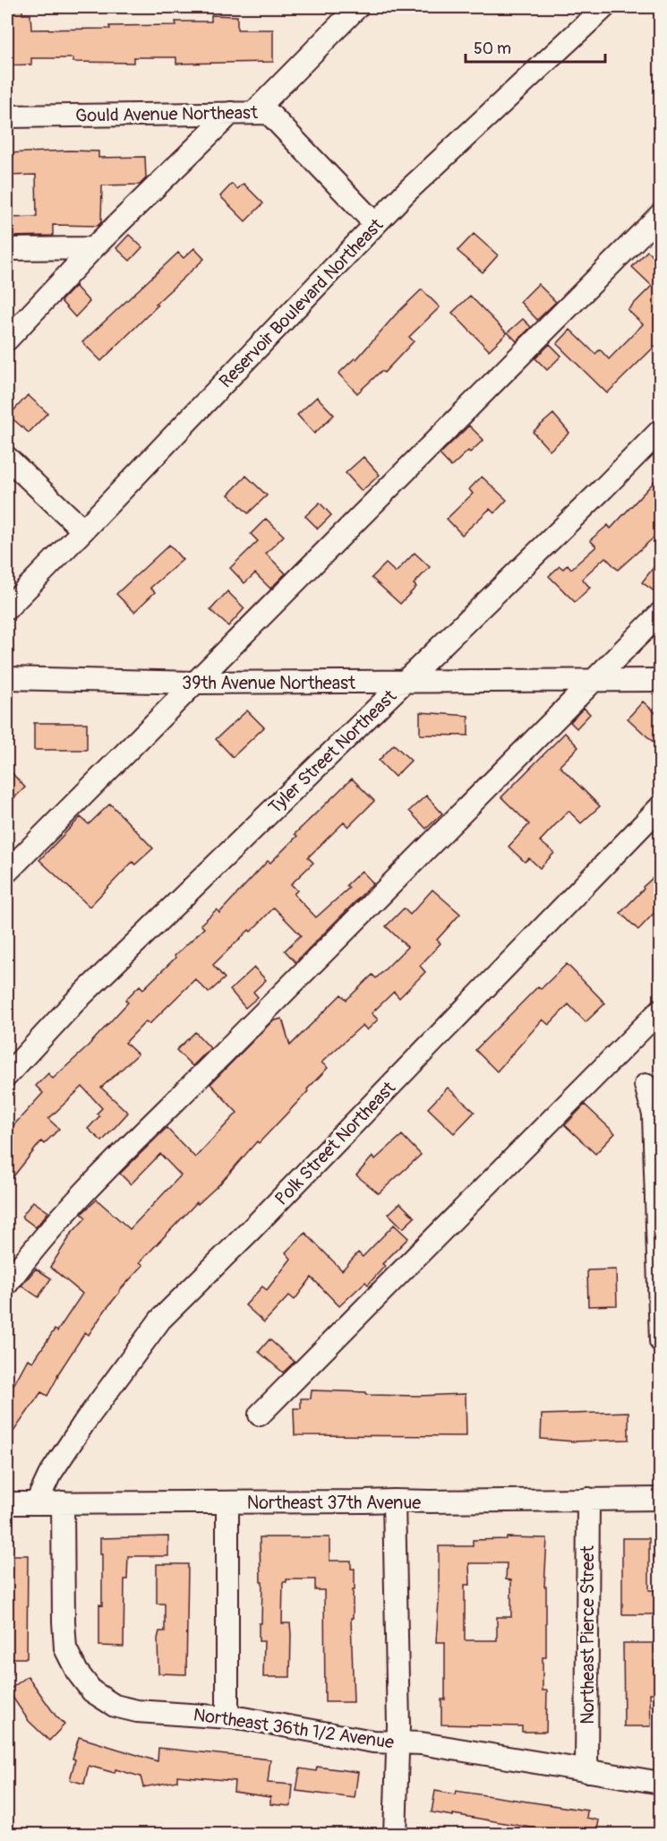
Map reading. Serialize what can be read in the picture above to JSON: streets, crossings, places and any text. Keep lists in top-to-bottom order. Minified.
{"streets":{"street":["Gould Avenue Northeast","Reservoir Boulevard Northeast","39th Avenue Northeast","Tyler Street Northeast","Polk Street Northeast","Northeast 37th Avenue","Northeast Pierce Street","Northeast 36th 1/2 Avenue"]},"crossings":[["Gould Avenue Northeast","Reservoir Boulevard Northeast"],["39th Avenue Northeast","Tyler Street Northeast"],["Polk Street Northeast","Northeast 37th Avenue"],["Northeast 37th Avenue","Northeast Pierce Street"],["Northeast 37th Avenue","Northeast 36th 1/2 Avenue"],["Northeast Pierce Street","Northeast 36th 1/2 Avenue"]],"scale_bar":"50 m"}
